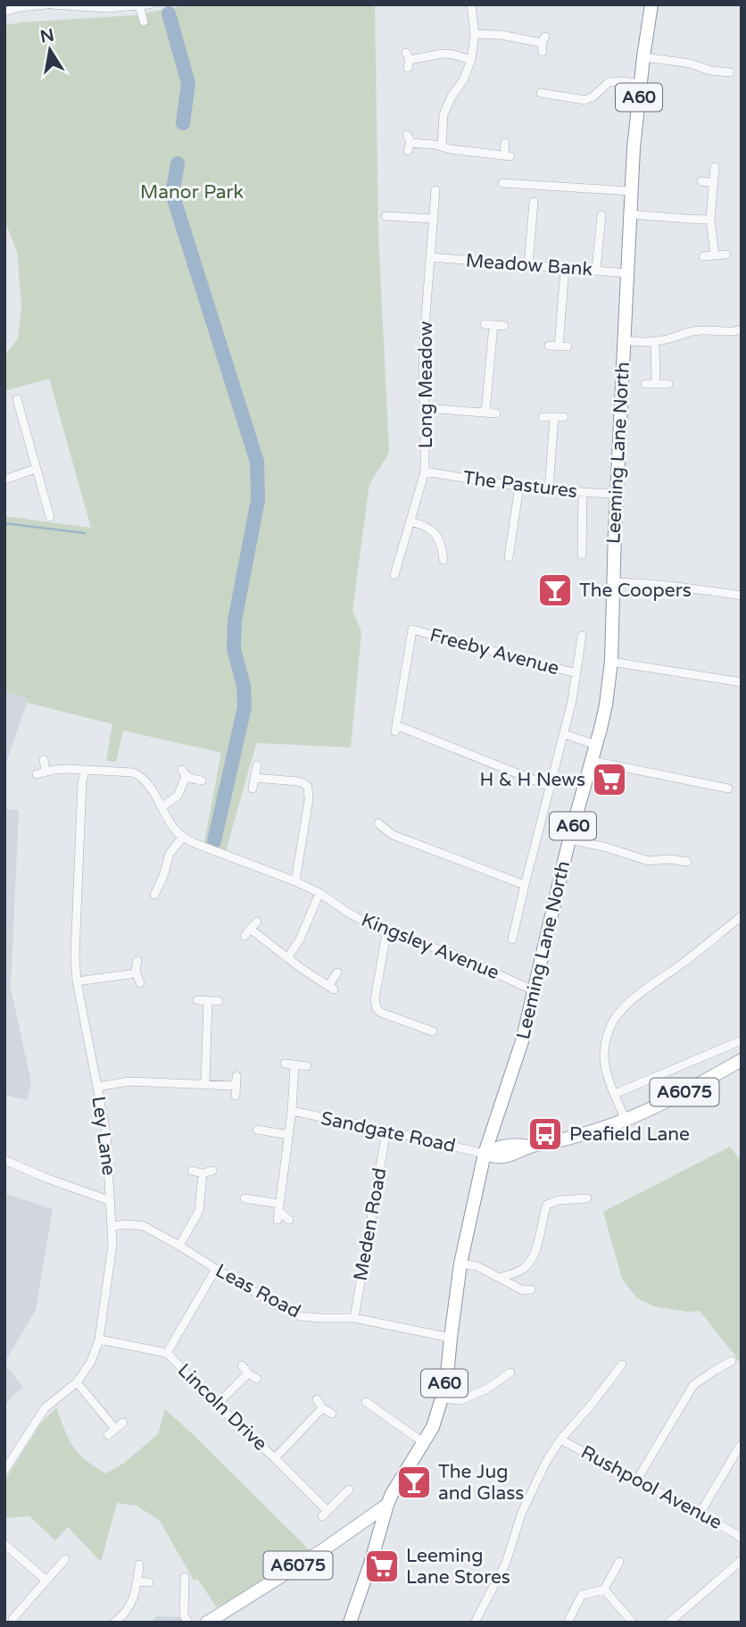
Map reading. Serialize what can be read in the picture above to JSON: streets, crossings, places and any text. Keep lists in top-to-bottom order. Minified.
{"streets":{"main road":["A60","Leeming Lane North","A6075"],"street":["Meadow Bank","Long Meadow","The Pastures","Freeby Avenue","Kingsley Avenue","Sandgate Road","Ley Lane","Meden Road","Leas Road","Lincoln Drive","Rushpool Avenue"]},"crossings":[["A60","Leeming Lane North"],["A60","A6075"],["Meadow Bank","Long Meadow"],["Meadow Bank","Leeming Lane North"],["Long Meadow","The Pastures"],["Leeming Lane North","The Pastures"],["Leeming Lane North","Kingsley Avenue"],["Leeming Lane North","A6075"],["Leeming Lane North","Sandgate Road"],["Leeming Lane North","Leas Road"],["Kingsley Avenue","Ley Lane"],["A6075","Sandgate Road"],["Sandgate Road","Meden Road"],["Ley Lane","Leas Road"],["Ley Lane","Lincoln Drive"],["Meden Road","Leas Road"]],"parks":["Manor Park"],"places":{"bar":["The Coopers","The Jug and Glass"],"supermarket":["H & H News","Leeming Lane Stores"],"bus stop":["Peafield Lane"]},"north":"top"}
